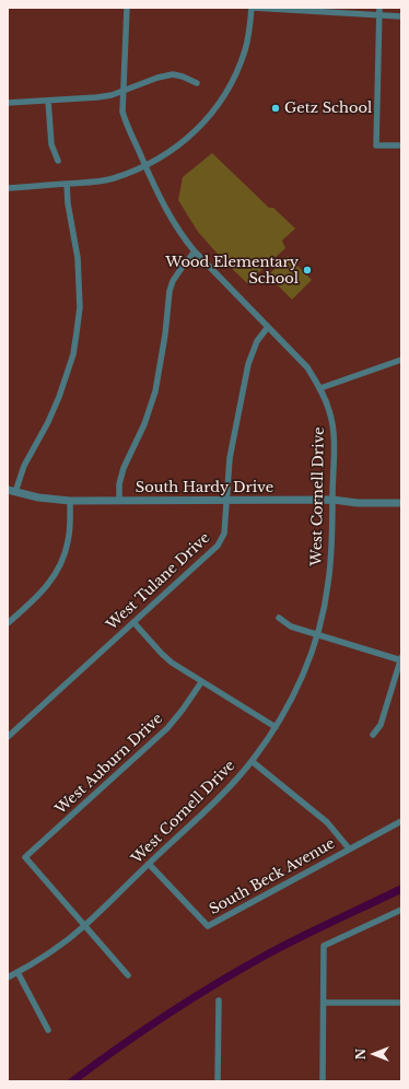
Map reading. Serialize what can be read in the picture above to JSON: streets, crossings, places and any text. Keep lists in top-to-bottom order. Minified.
{"streets":{"street":["South Hardy Drive","West Cornell Drive","West Tulane Drive","West Auburn Drive","South Beck Avenue"]},"crossings":[["South Hardy Drive","West Cornell Drive"],["South Hardy Drive","West Tulane Drive"],["West Cornell Drive","West Tulane Drive"],["West Cornell Drive","West Auburn Drive"],["West Cornell Drive","South Beck Avenue"]],"places":["Getz School","Wood Elementary School"],"north":"left"}
